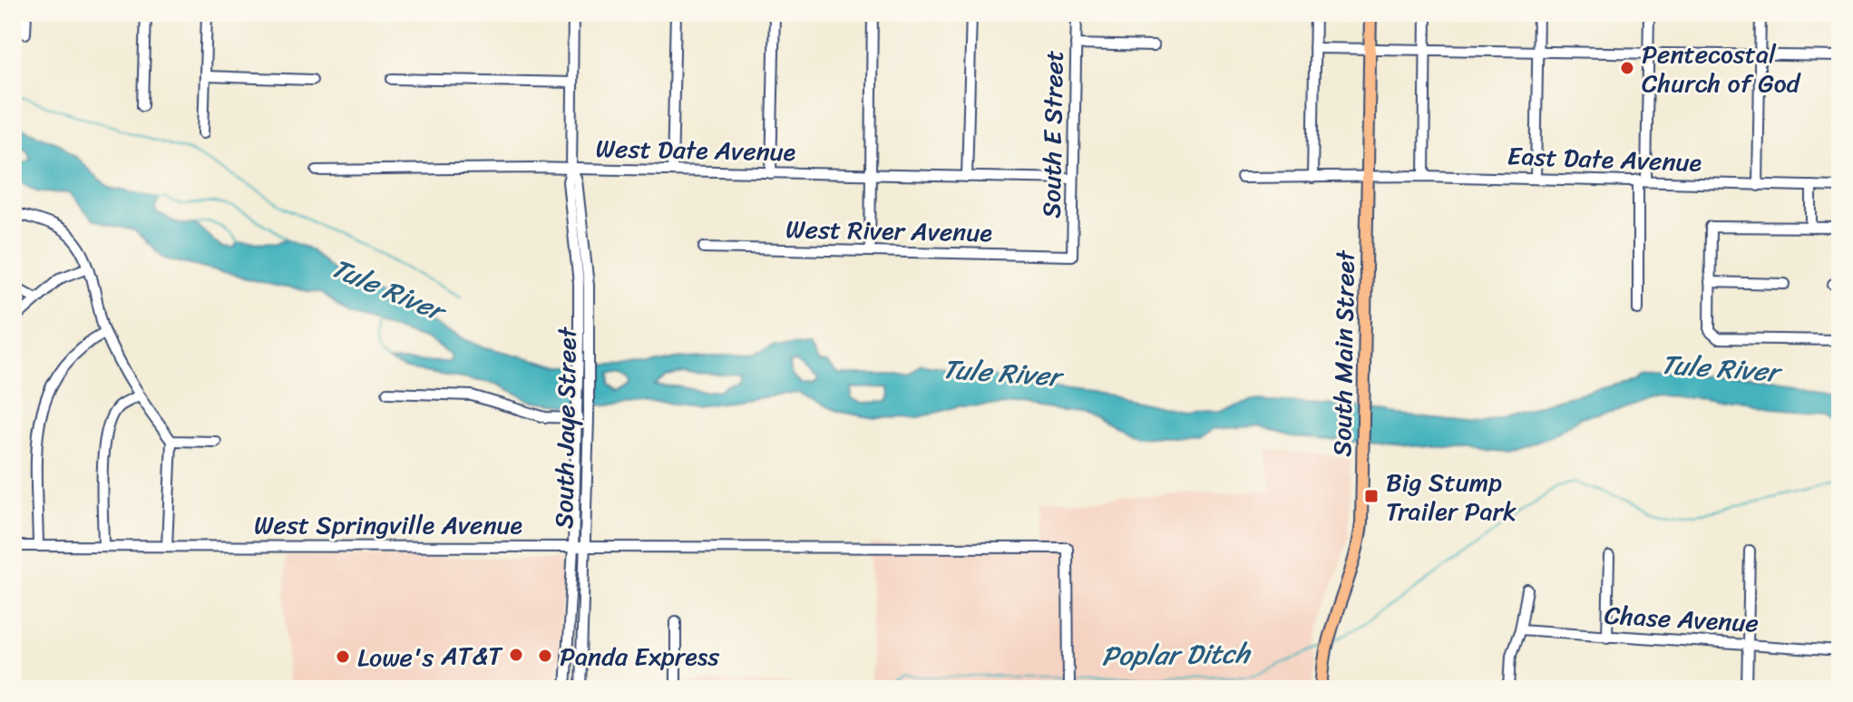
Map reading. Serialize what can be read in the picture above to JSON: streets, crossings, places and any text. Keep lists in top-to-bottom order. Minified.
{"streets":{"main road":["South Main Street"],"street":["South E Street","West Date Avenue","East Date Avenue","West River Avenue","South Jaye Street","West Springville Avenue","Chase Avenue"]},"crossings":[["South E Street","West Date Avenue"],["South E Street","West River Avenue"],["West Date Avenue","South Jaye Street"],["East Date Avenue","South Main Street"],["South Jaye Street","West Springville Avenue"]],"water":["Tule River","Poplar Ditch"],"places":{"other":["Pentecostal Church of God","AT&T","Panda Express","Lowe's"],"transit":["Big Stump Trailer Park"]}}
